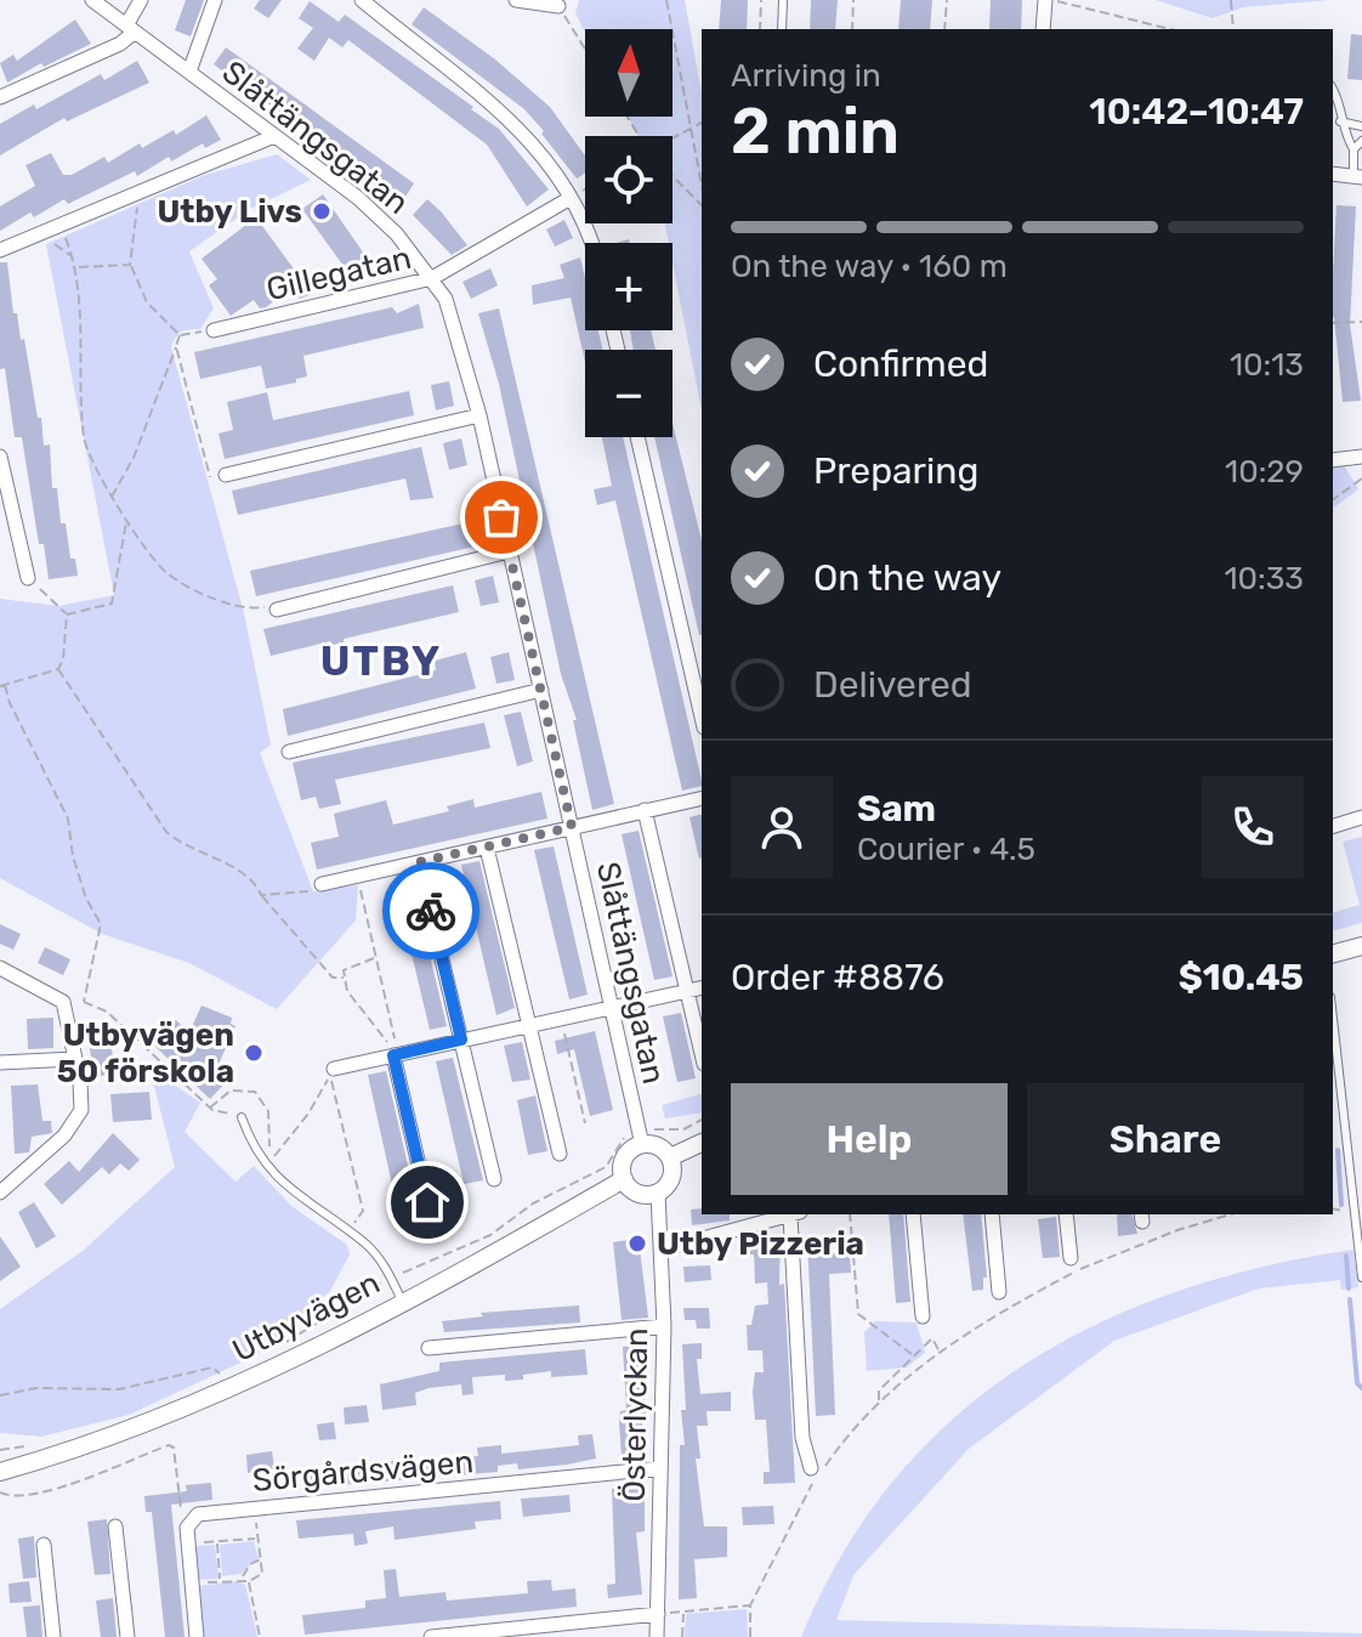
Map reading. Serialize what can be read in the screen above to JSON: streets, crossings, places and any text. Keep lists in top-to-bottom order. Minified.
{"streets":{"street":["Slåttängsgatan","Gillegatan","Utbyvägen","Österlyckan","Sörgårdsvägen"]},"crossings":[["Slåttängsgatan","Gillegatan"],["Slåttängsgatan","Utbyvägen"],["Slåttängsgatan","Österlyckan"],["Utbyvägen","Österlyckan"],["Österlyckan","Sörgårdsvägen"]],"districts":["UTBY"],"places":["Utby Livs","Utbyvägen 50 förskola","Utby Pizzeria"],"north":"top","page":{"map_buttons":["+","−"],"heading":["2 min","Arriving in","10:42–10:47"],"panel":["Sam","Courier · 4.5","Order #8876","$10.45"],"bar":"On the way · 160 m","list":[["Confirmed","10:13"],["Preparing","10:29"],["On the way","10:33"],"Delivered"],"buttons":["Help","Share"]}}
